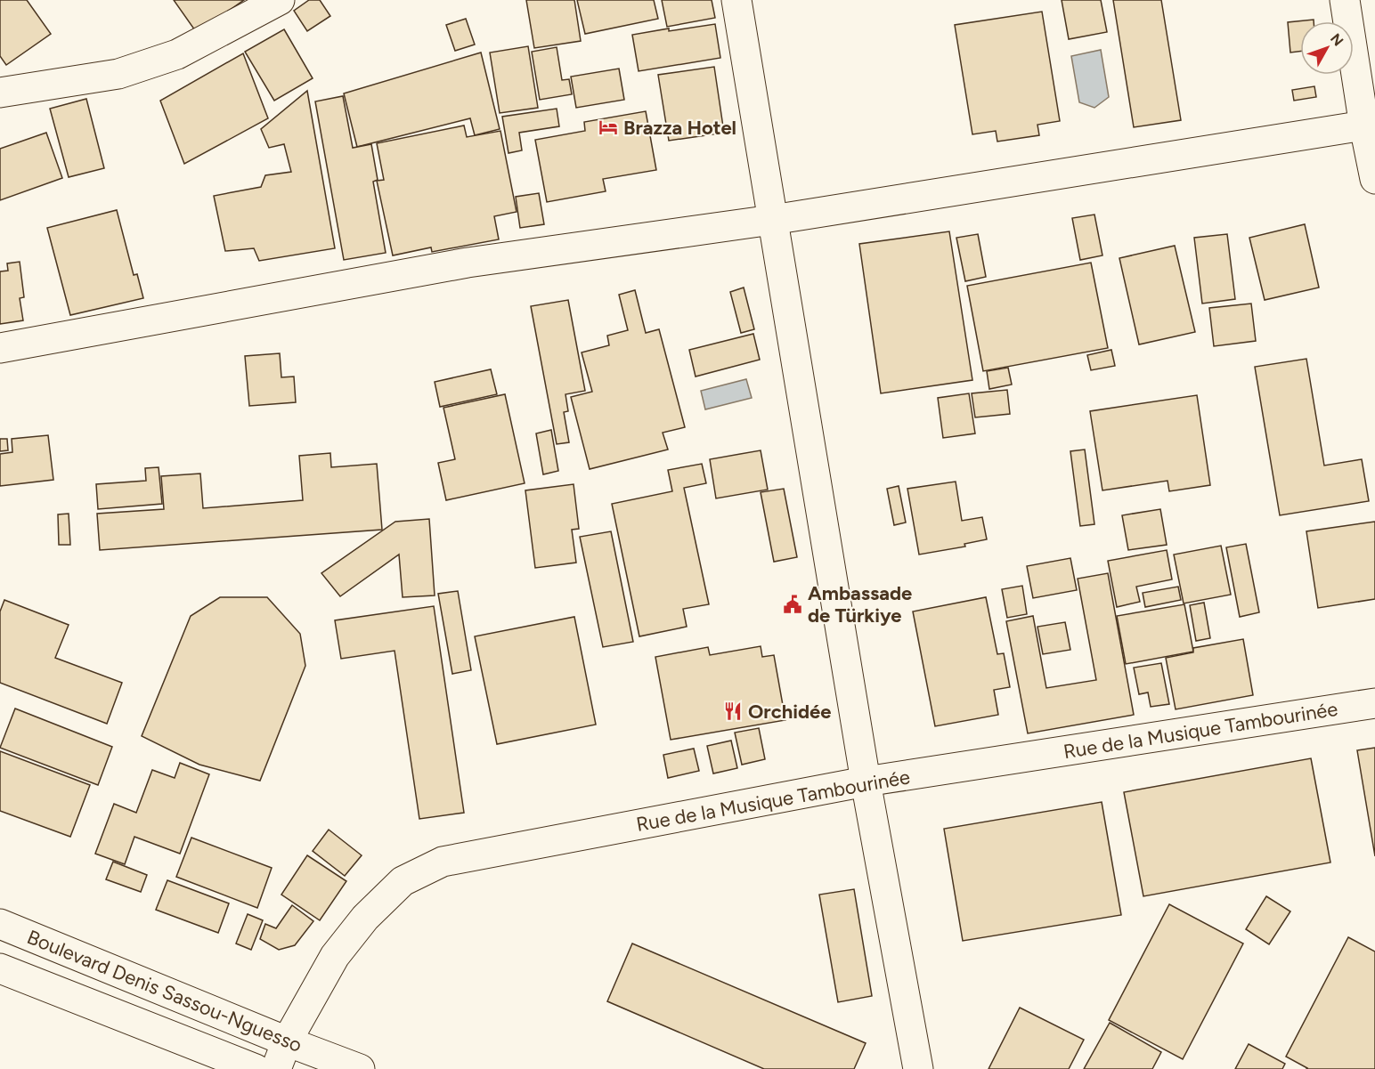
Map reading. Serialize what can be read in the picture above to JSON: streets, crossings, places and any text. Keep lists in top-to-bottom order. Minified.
{"streets":{"street":["Rue de la Musique Tambourinée","Boulevard Denis Sassou-Nguesso"]},"crossings":[["Rue de la Musique Tambourinée","Boulevard Denis Sassou-Nguesso"]],"places":{"hotel":["Brazza Hotel"],"public building":["Ambassade de Türkiye"],"restaurant":["Orchidée"]},"north":"top right"}
